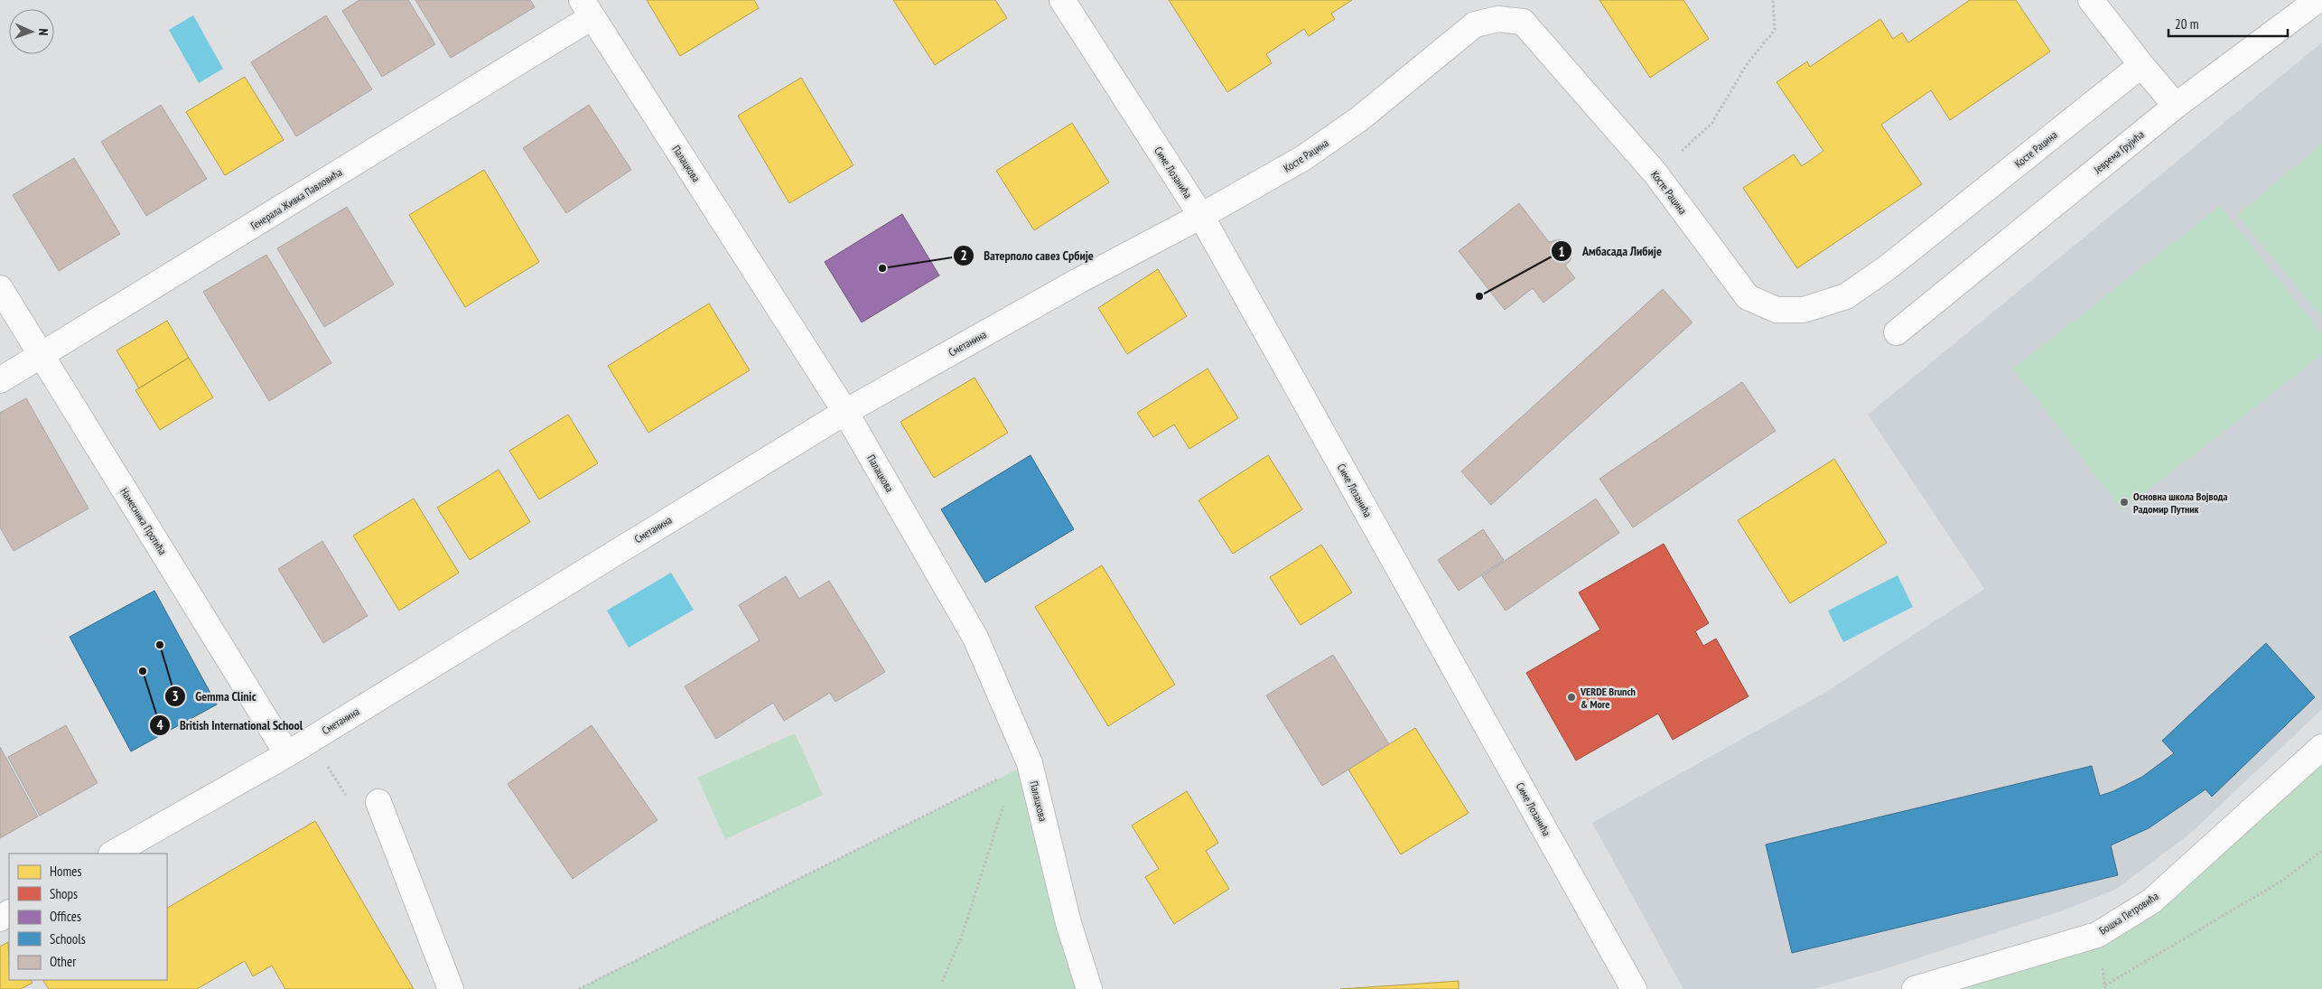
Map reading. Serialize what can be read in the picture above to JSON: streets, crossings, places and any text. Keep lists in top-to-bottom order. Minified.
{"streets":{"street":["Косте Рацина","Јеврема Грујића","Палацкова","Симе Лозанића","Генерала Живка Павловића","Сметанина","Намесника Протића","Бошка Петровића"]},"crossings":[["Косте Рацина","Симе Лозанића"],["Косте Рацина","Сметанина"],["Палацкова","Генерала Живка Павловића"],["Палацкова","Сметанина"],["Симе Лозанића","Сметанина"],["Генерала Живка Павловића","Намесника Протића"],["Сметанина","Намесника Протића"]],"places":["Ватерполо савез Србије","Амбасада Либије","Основна школа Војвода Радомир Путник","Gemma Clinic","British International School","VERDE Brunch & More"],"legend":["Homes","Shops","Offices","Schools","Other"],"scale_bar":"20 m","north":"right"}
